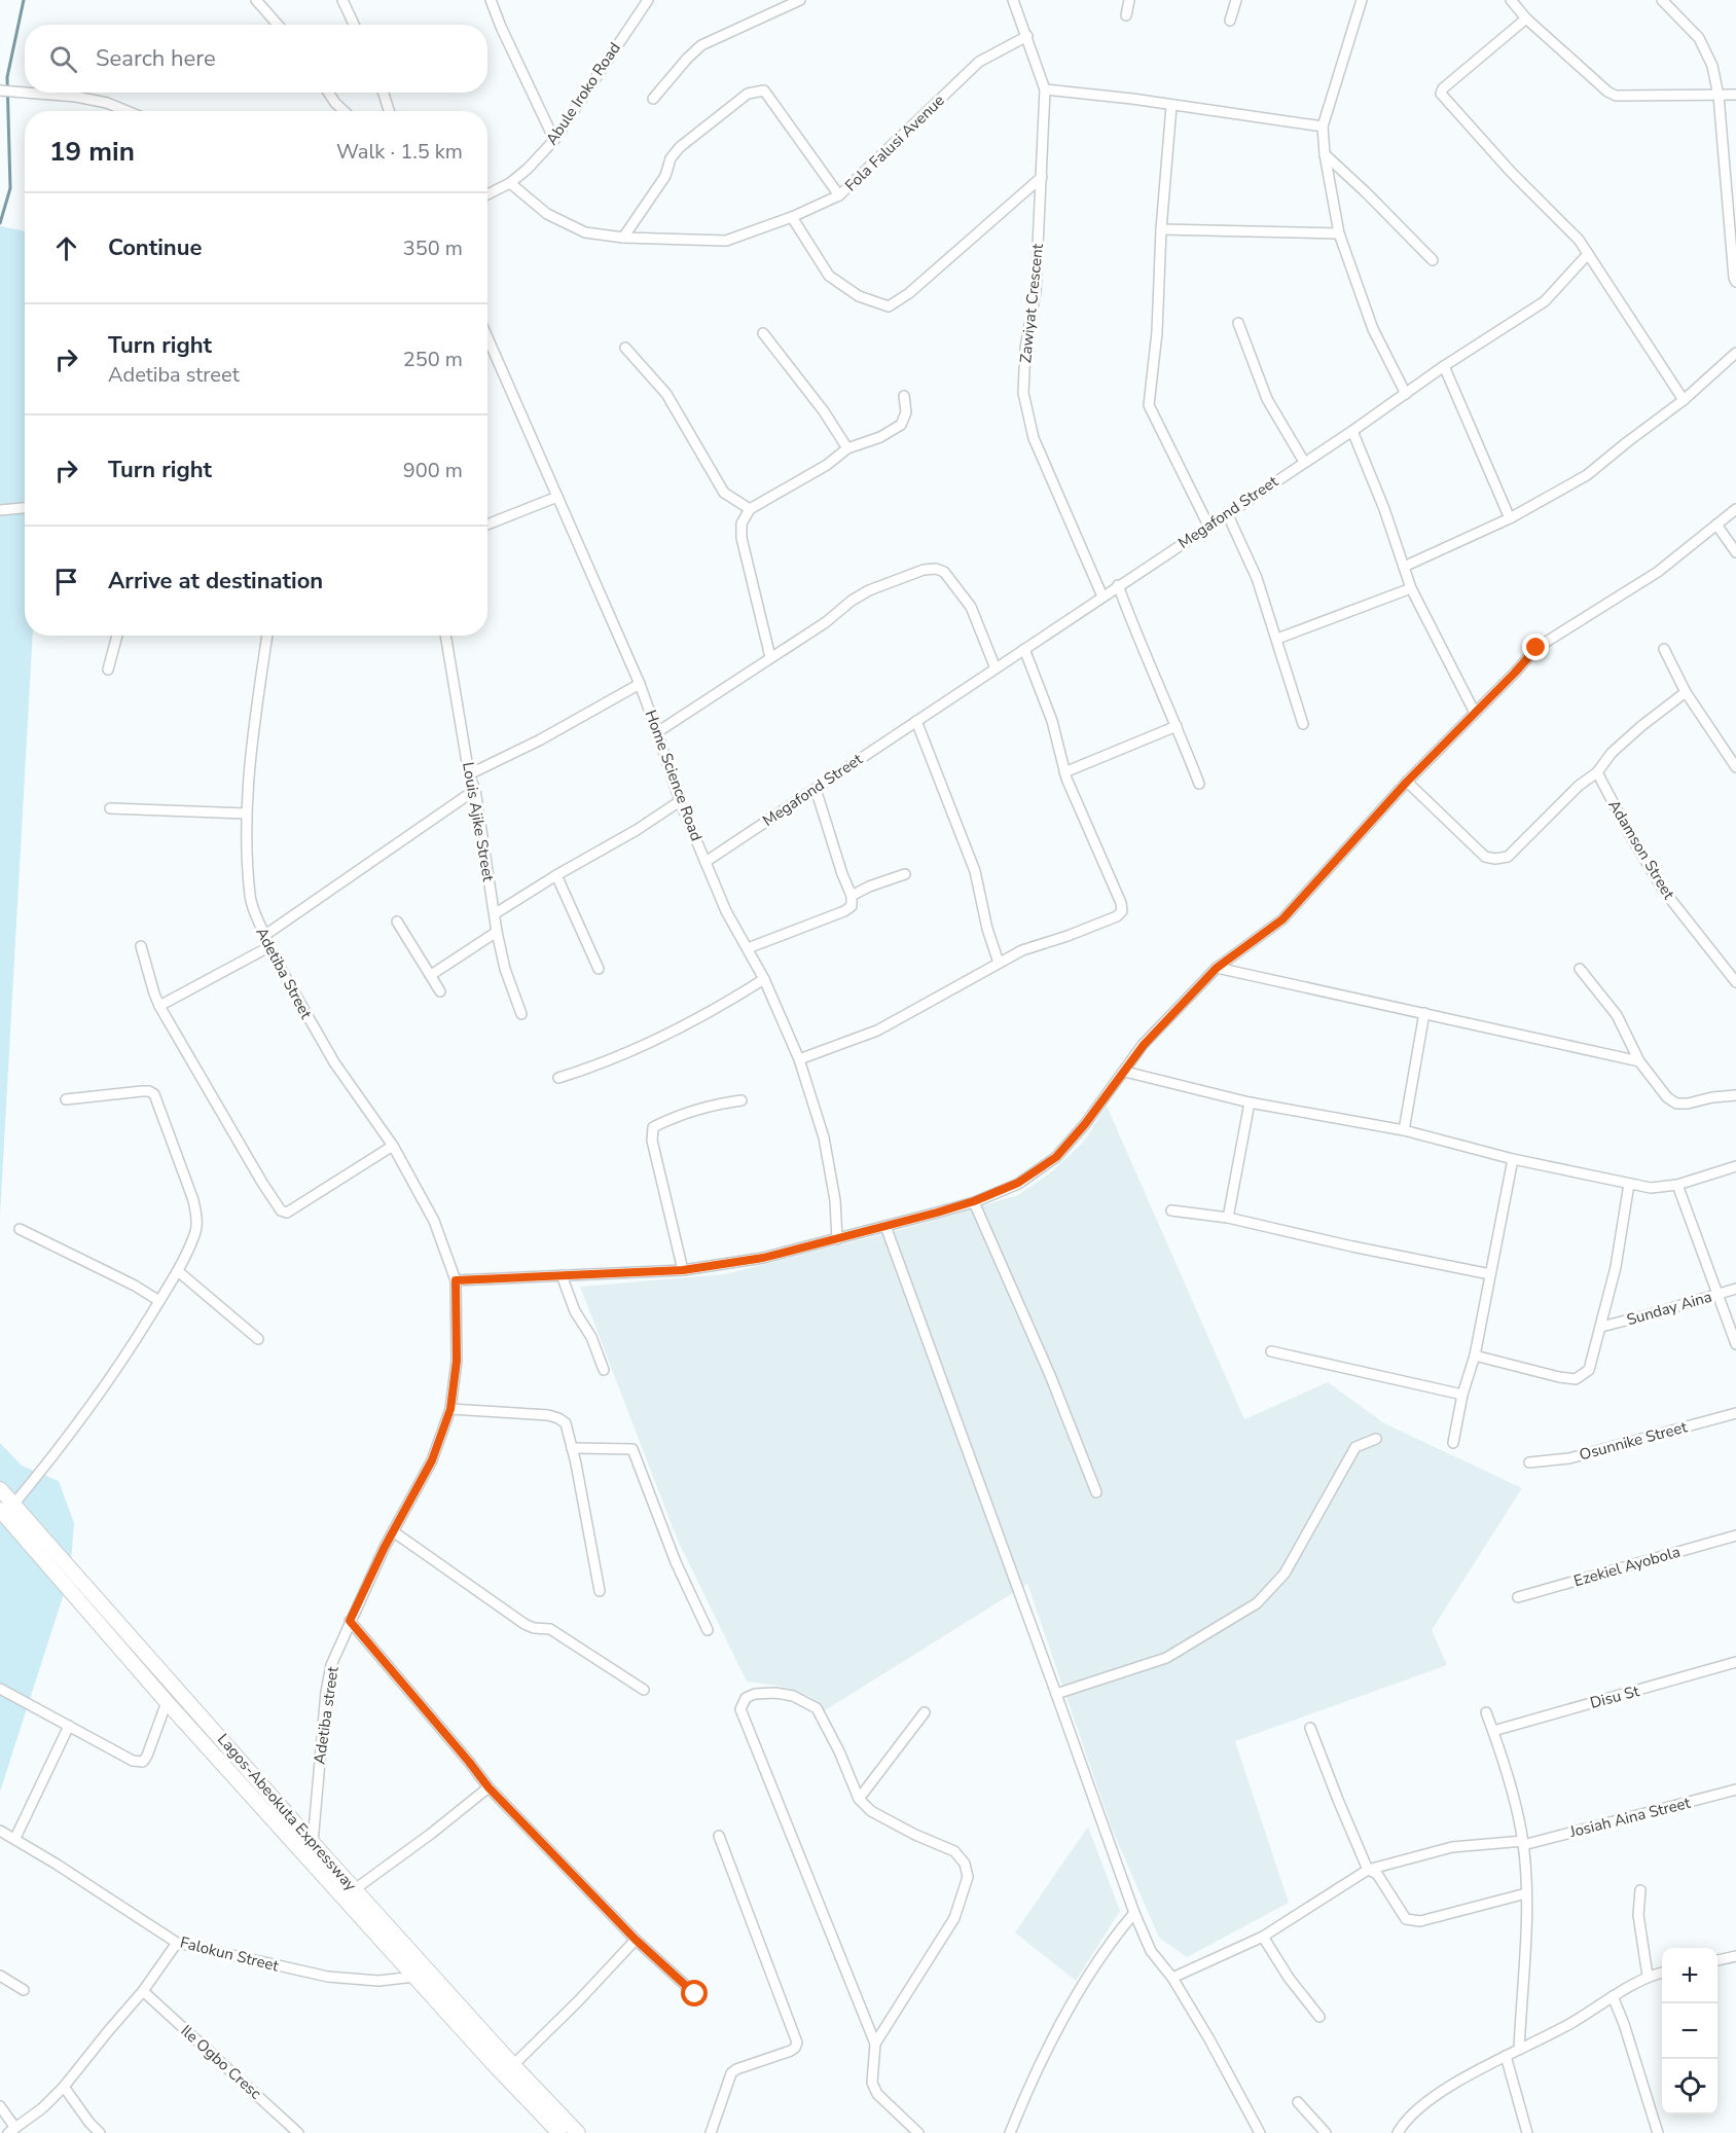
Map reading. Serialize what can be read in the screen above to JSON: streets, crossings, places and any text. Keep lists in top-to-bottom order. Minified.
{"streets":{"highway":["Lagos-Abeokuta Expressway"],"street":["Abule Iroko Road","Fola Falusi Avenue","Zawiyat Crescent","Megafond Street","Home Science Road","Louis Ajike Street","Adamson Street","Adetiba Street","Sunday Aina","Osunnike Street","Ezekiel Ayobola","Disu St","Adetiba street","Josiah Aina Street","Falokun Street","Ile Ogbo Cresc"]},"crossings":[["Abule Iroko Road","Fola Falusi Avenue"],["Fola Falusi Avenue","Zawiyat Crescent"],["Zawiyat Crescent","Megafond Street"],["Megafond Street","Home Science Road"],["Adetiba Street","Adetiba street"],["Adetiba street","Lagos-Abeokuta Expressway"],["Lagos-Abeokuta Expressway","Falokun Street"]],"page":{"search":"Search here","heading":["19 min","Walk · 1.5 km"],"list":[["Continue","350 m"],["Turn right","Adetiba street","250 m"],["Turn right","900 m"],"Arrive at destination"],"map_buttons":["+","−"]}}
